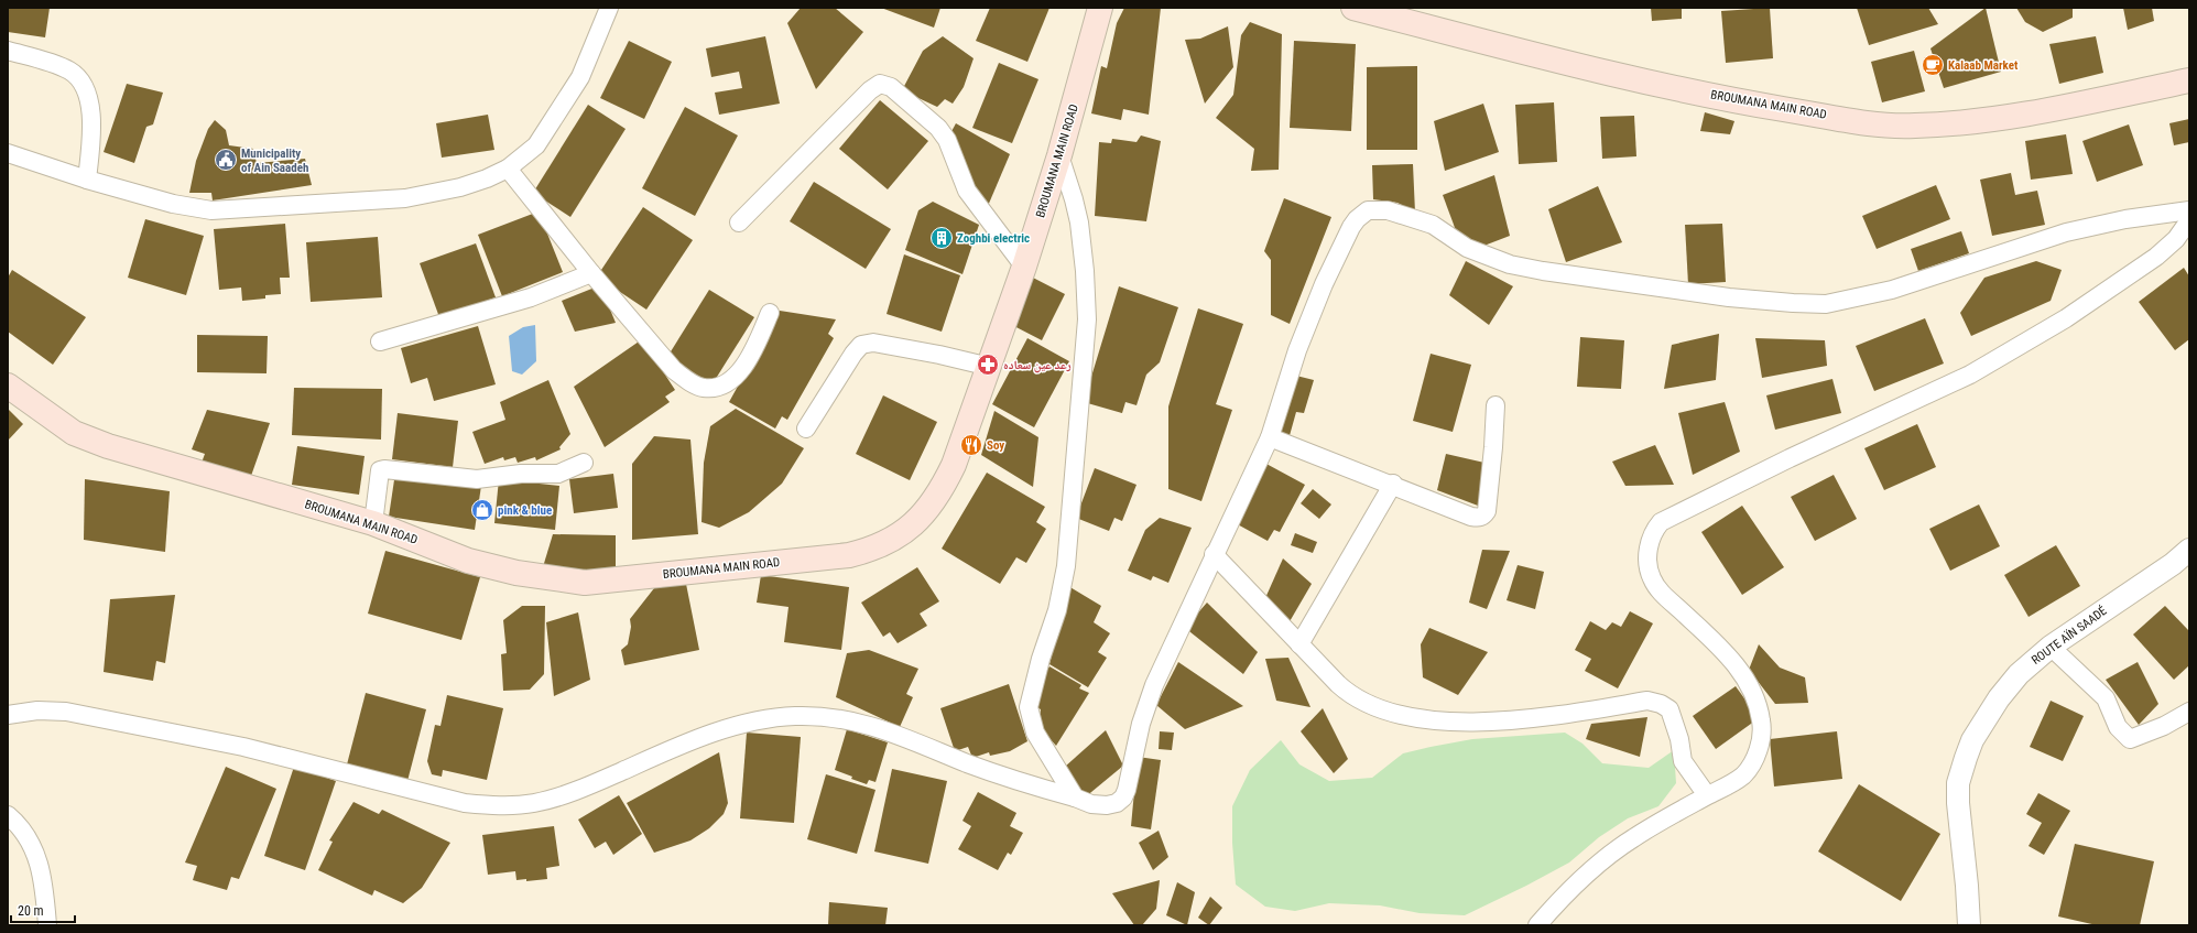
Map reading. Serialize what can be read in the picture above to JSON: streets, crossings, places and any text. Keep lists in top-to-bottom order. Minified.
{"streets":{"main road":["BROUMANA MAIN ROAD"],"street":["ROUTE AÏN SAADÉ"]},"places":{"cafe":["Kalaab Market"],"public building":["Municipality of Ain Saadeh"],"building":["Zoghbi electric"],"pharmacy":["رعد عين سعاده"],"restaurant":["Soy"],"shop":["pink & blue"]},"scale_bar":"20 m"}
